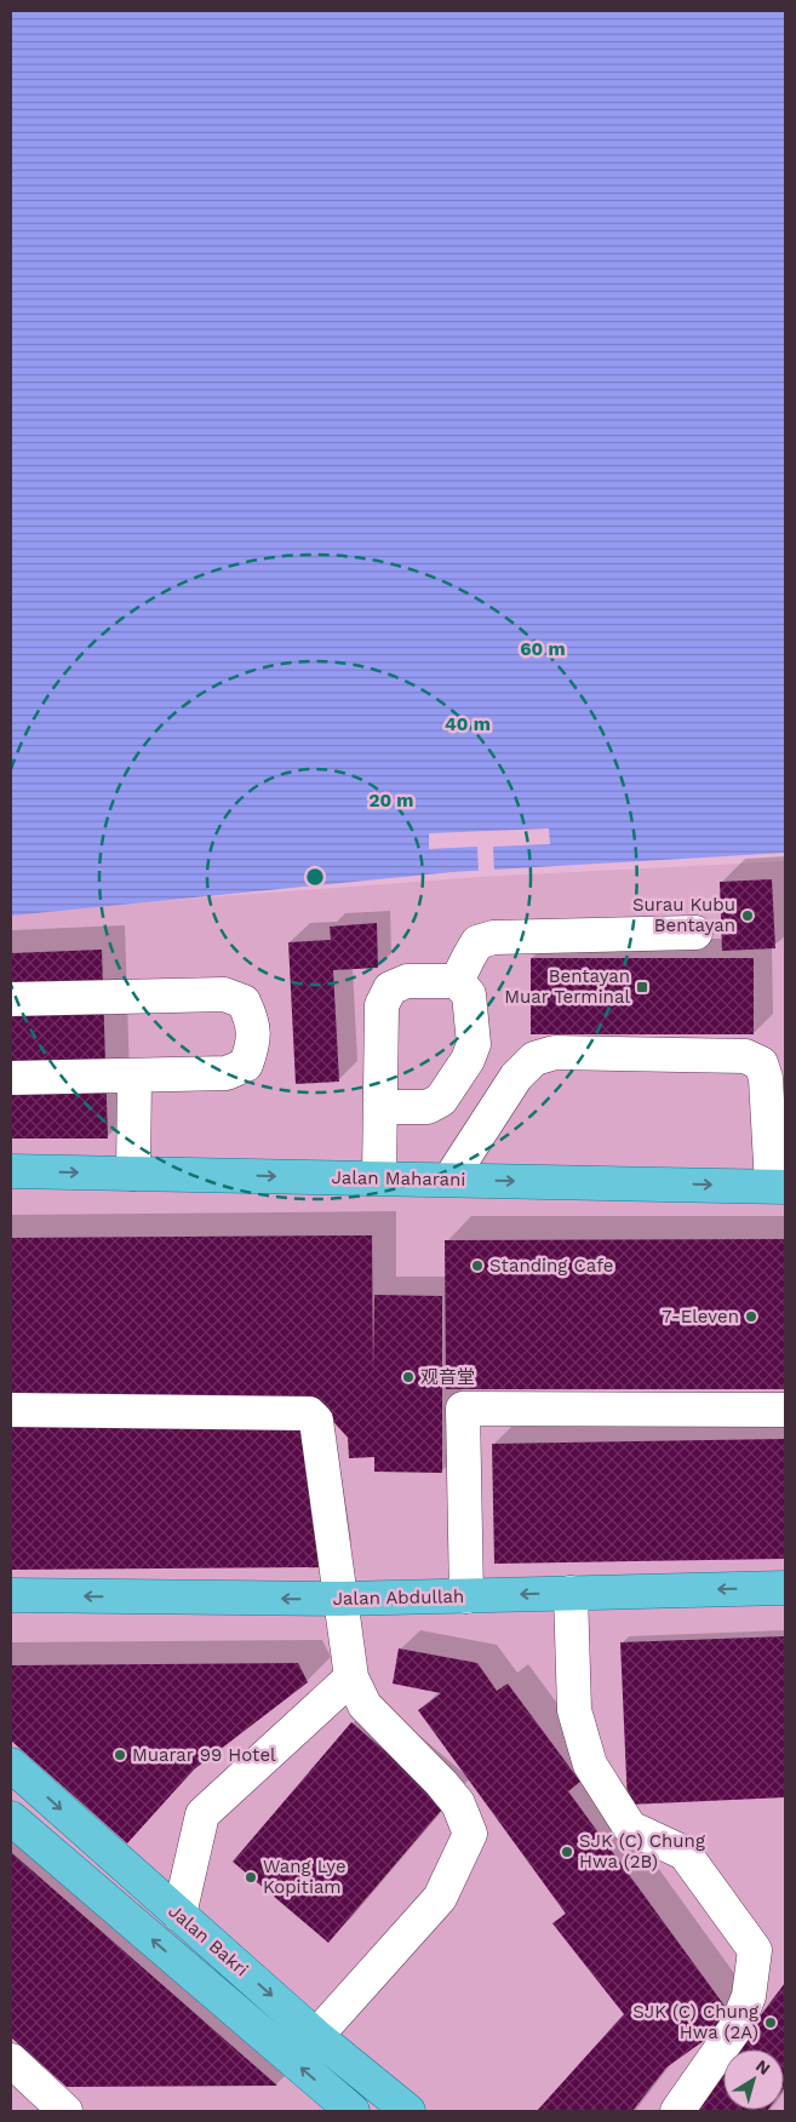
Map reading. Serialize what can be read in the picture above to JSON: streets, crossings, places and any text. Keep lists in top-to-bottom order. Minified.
{"streets":{"main road":["Jalan Maharani","Jalan Abdullah","Jalan Bakri"]},"one_way":["Jalan Maharani","Jalan Abdullah"],"places":{"other":["Surau Kubu Bentayan","Standing Cafe","7-Eleven","观音堂","Muarar 99 Hotel","SJK (C) Chung Hwa (2B)","Wang Lye Kopitiam","SJK (C) Chung Hwa (2A)"],"transit":["Bentayan Muar Terminal"]},"north":"top right","rings":["60 m","40 m","20 m"]}
